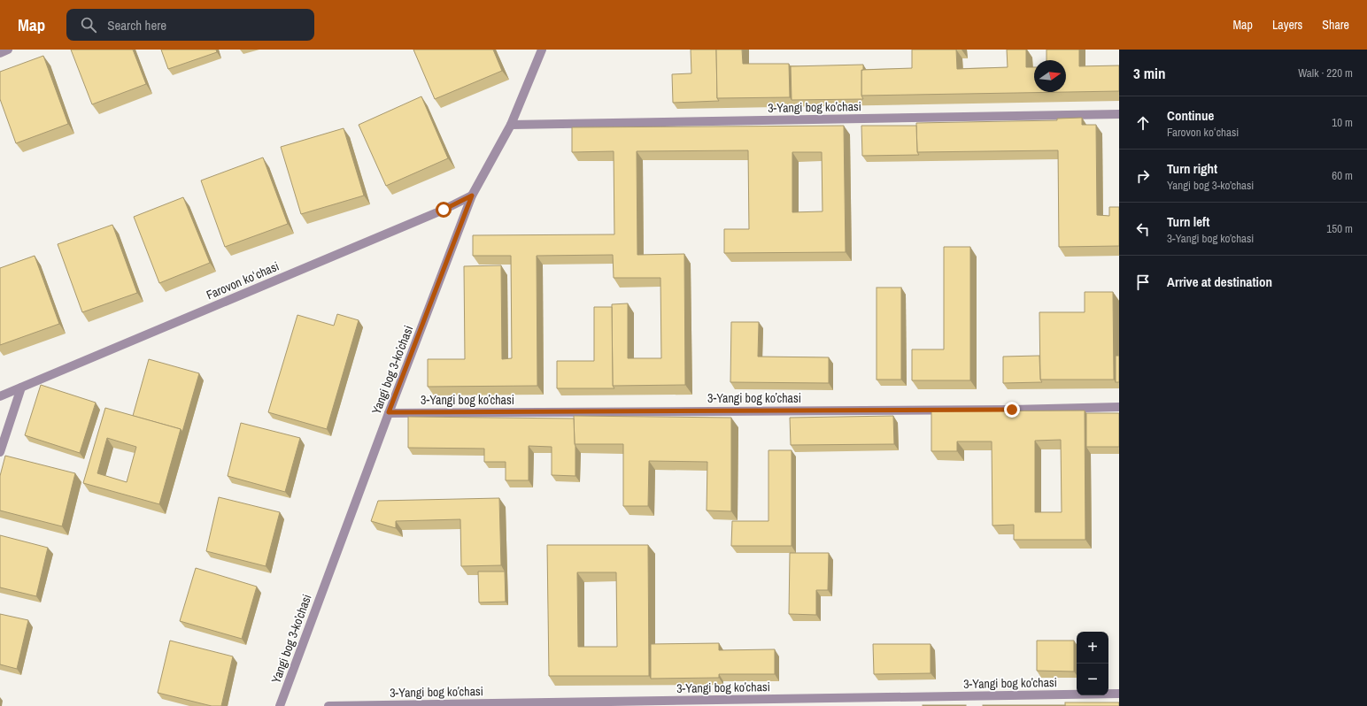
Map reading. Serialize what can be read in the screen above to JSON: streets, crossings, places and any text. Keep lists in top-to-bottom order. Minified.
{"streets":{"street":["3-Yangi bog koʼchasi","Farovon koʻchasi","Yangi bog 3-koʼchasi"]},"crossings":[["3-Yangi bog koʼchasi","Yangi bog 3-koʼchasi"],["Farovon koʻchasi","Yangi bog 3-koʼchasi"]],"north":"right","page":{"header":"Map","search":"Search here","nav":["Map","Layers","Share"],"heading":["3 min","Walk · 220 m"],"list":[["Continue","Farovon koʻchasi","10 m"],["Turn right","Yangi bog 3-koʼchasi","60 m"],["Turn left","3-Yangi bog koʼchasi","150 m"],"Arrive at destination"],"map_buttons":["+","−"]}}
